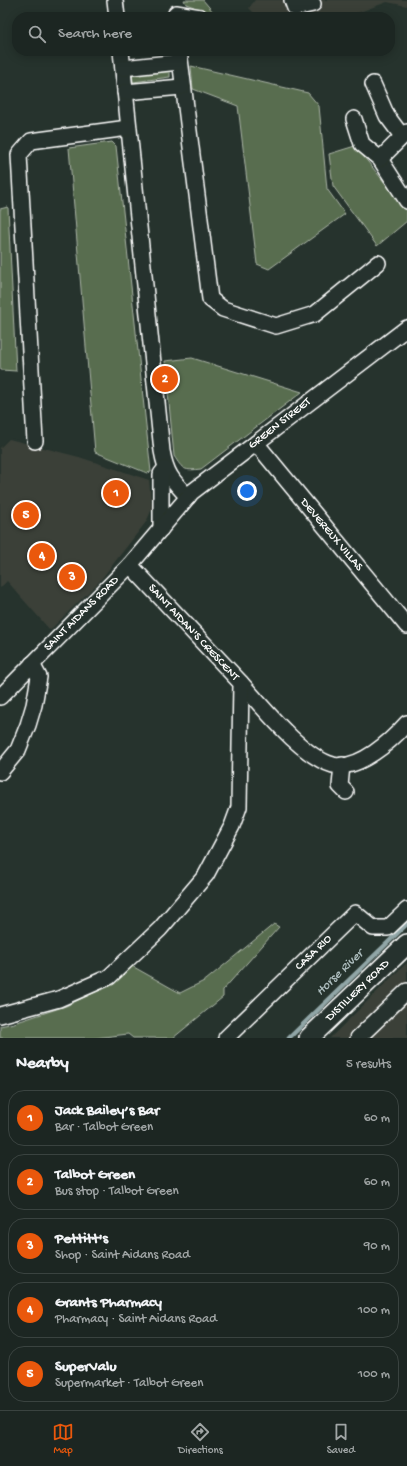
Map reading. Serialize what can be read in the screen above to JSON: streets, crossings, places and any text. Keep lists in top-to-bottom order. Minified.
{"streets":{"main road":["DISTILLERY ROAD"],"street":["GREEN STREET","DEVEREUX VILLAS","SAINT AIDANS ROAD","SAINT AIDAN'S CRESCENT","CASA RIO"]},"crossings":[["GREEN STREET","DEVEREUX VILLAS"],["GREEN STREET","SAINT AIDANS ROAD"],["SAINT AIDANS ROAD","SAINT AIDAN'S CRESCENT"]],"water":["Horse River"],"page":{"search":"Search here","pins":["2","1","5","4","3"],"heading":["Nearby","5 results"],"list":[{"mark":"1","name":"Jack Bailey’s Bar","note":"Bar · Talbot Green","value":"60 m"},{"mark":"2","name":"Talbot Green","note":"Bus stop · Talbot Green","value":"60 m"},{"mark":"3","name":"Pettitt's","note":"Shop · Saint Aidans Road","value":"90 m"},{"mark":"4","name":"Grants Pharmacy","note":"Pharmacy · Saint Aidans Road","value":"100 m"},{"mark":"5","name":"SuperValu","note":"Supermarket · Talbot Green","value":"100 m"}],"nav":["Map","Directions","Saved"]}}
